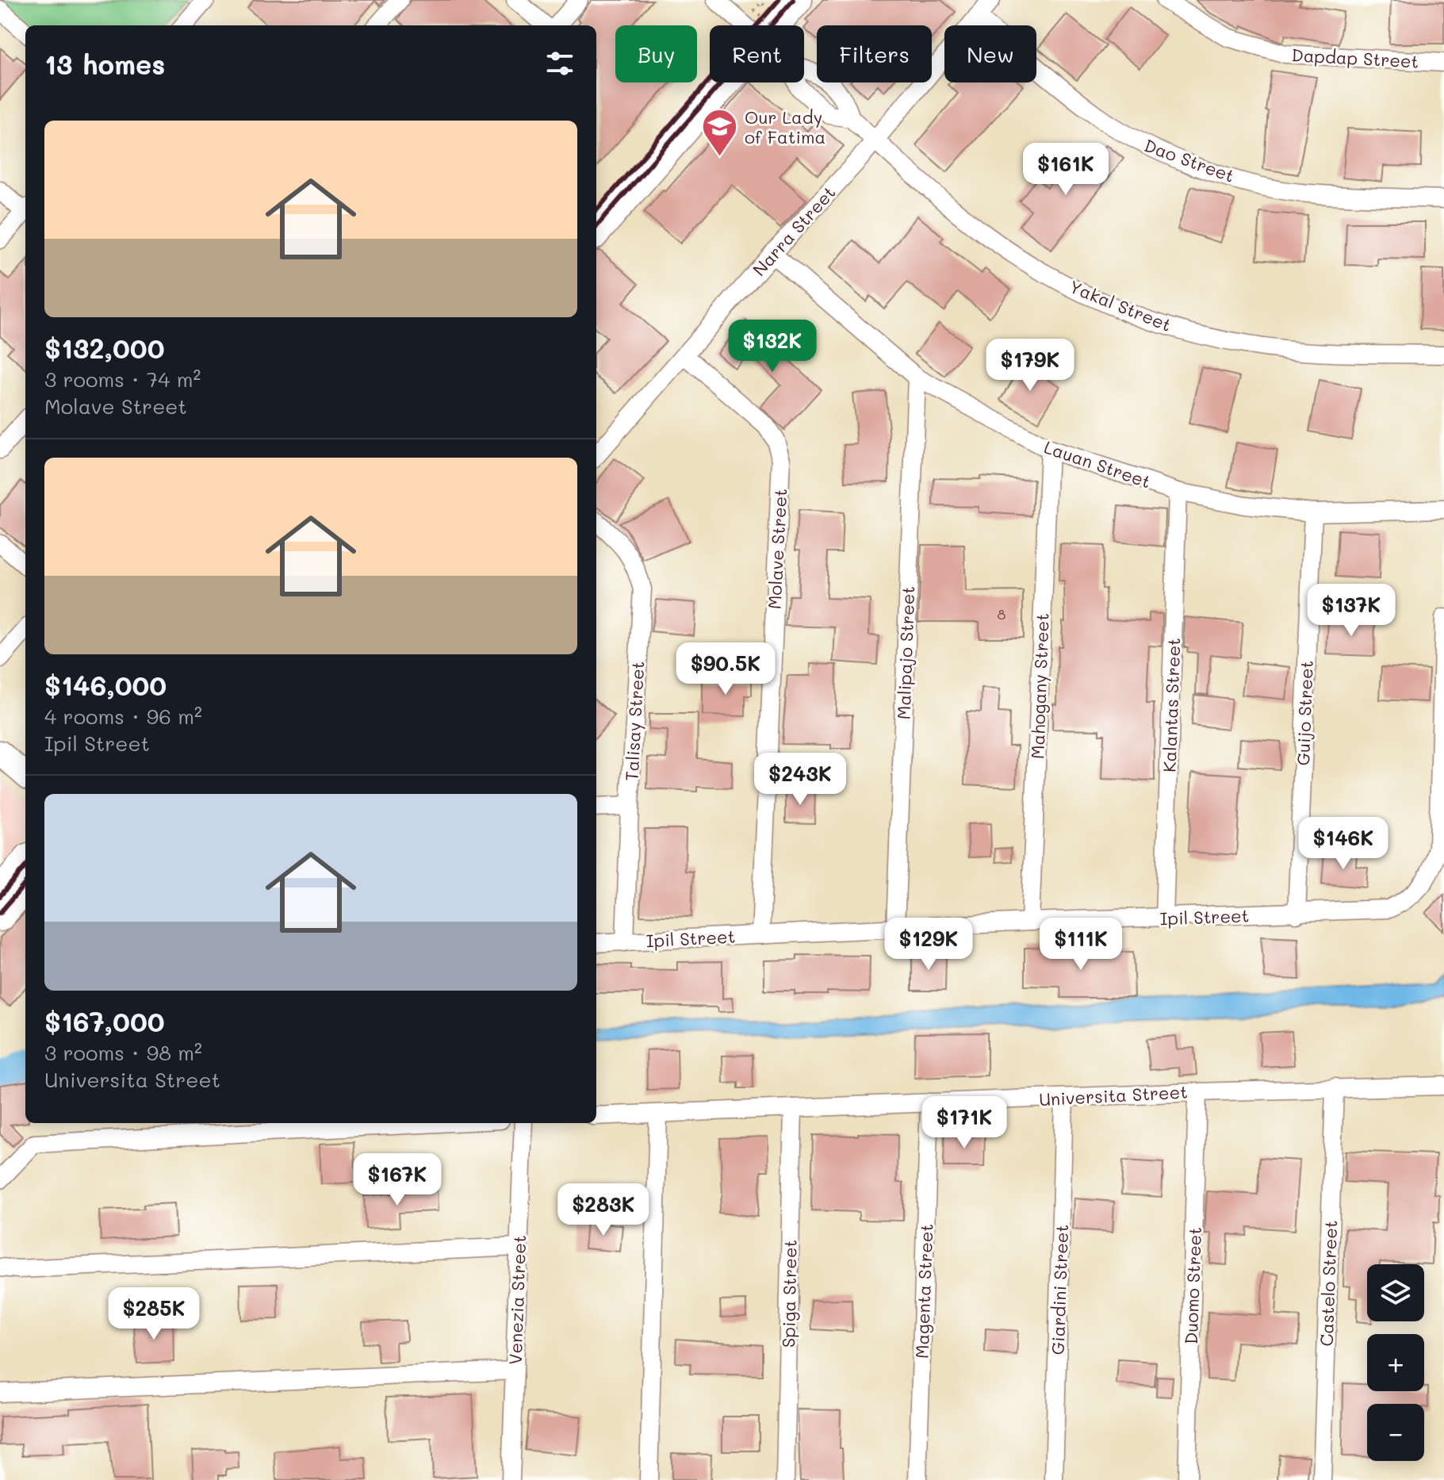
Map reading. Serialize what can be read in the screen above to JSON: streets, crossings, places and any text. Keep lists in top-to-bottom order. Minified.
{"streets":{"street":["Dapdap Street","Dao Street","Narra Street","Yakal Street","Lauan Street","Molave Street","Malipajo Street","Mahogany Street","Kalantas Street","Guijo Street","Talisay Street","Ipil Street","Universita Street","Castelo Street","Duomo Street","Giardini Street","Magenta Street","Spiga Street","Venezia Street"]},"crossings":[["Dao Street","Narra Street"],["Narra Street","Yakal Street"],["Narra Street","Lauan Street"],["Narra Street","Molave Street"],["Lauan Street","Malipajo Street"],["Lauan Street","Mahogany Street"],["Lauan Street","Kalantas Street"],["Lauan Street","Guijo Street"],["Molave Street","Ipil Street"],["Malipajo Street","Ipil Street"],["Mahogany Street","Ipil Street"],["Kalantas Street","Ipil Street"],["Guijo Street","Ipil Street"],["Talisay Street","Ipil Street"],["Universita Street","Castelo Street"],["Universita Street","Duomo Street"],["Universita Street","Giardini Street"],["Universita Street","Magenta Street"],["Universita Street","Spiga Street"]],"places":{"school or university":["Our Lady of Fatima"]},"house_numbers":["8"],"page":{"chip":["Buy","Rent","Filters","New"],"heading":"13 homes","list":[{"name":"$132,000","note":"3 rooms · 74 m² · Molave Street"},{"name":"$146,000","note":"4 rooms · 96 m² · Ipil Street"},{"name":"$167,000","note":"3 rooms · 98 m² · Universita Street"}],"price":["$161K","$132K","$179K","$137K","$90.5K","$243K","$146K","$129K","$111K","$171K","$167K","$283K","$285K"],"map_buttons":["+","−"]}}
